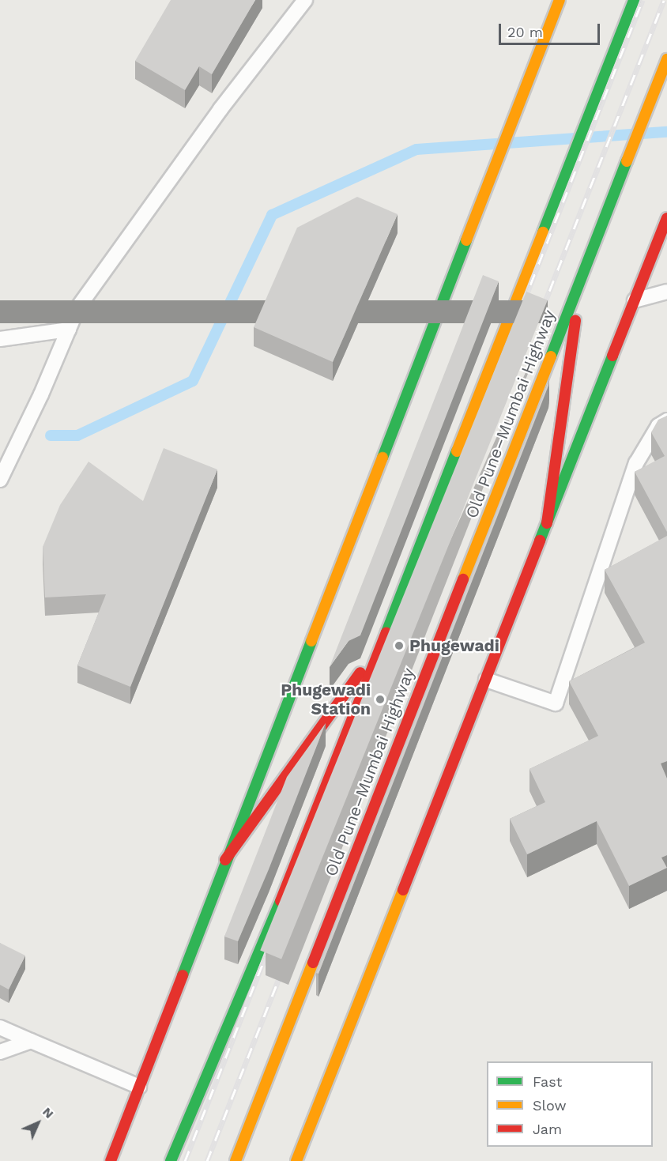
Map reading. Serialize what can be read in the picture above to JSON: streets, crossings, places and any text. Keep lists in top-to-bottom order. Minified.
{"streets":{"main road":["Old Pune–Mumbai Highway"]},"places":["Phugewadi","Phugewadi Station"],"legend":["Fast","Slow","Jam"],"scale_bar":"20 m","north":"top right"}
